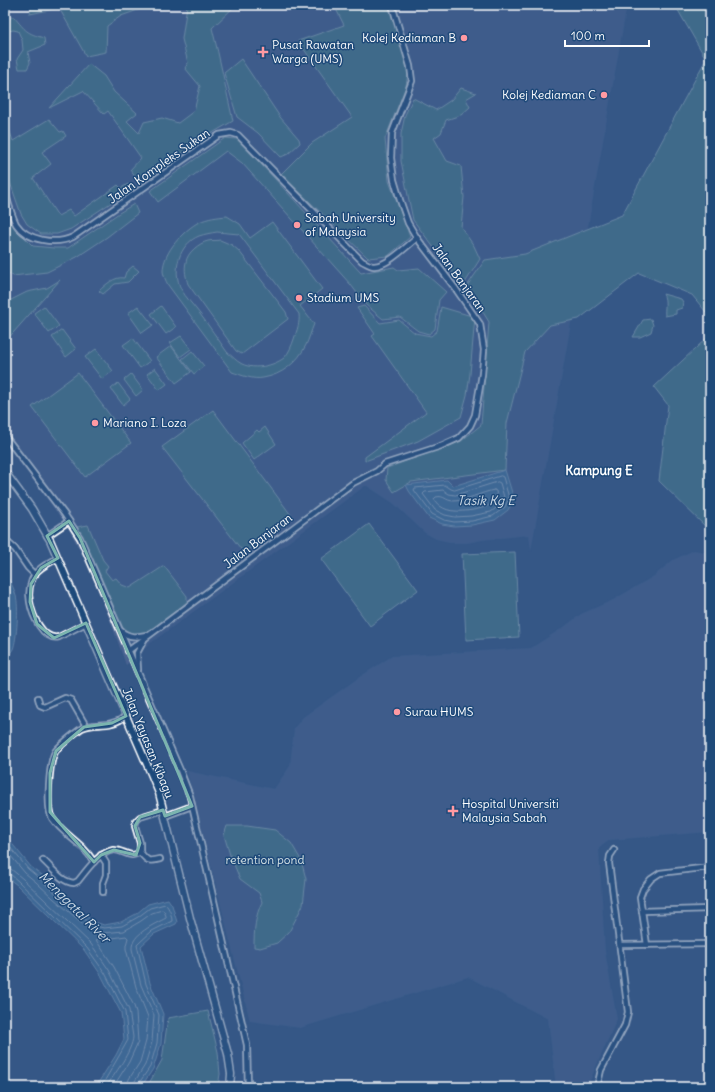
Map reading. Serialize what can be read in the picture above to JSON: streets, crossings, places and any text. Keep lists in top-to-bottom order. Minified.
{"streets":{"street":["Jalan Kompleks Sukan","Jalan Banjaran","Jalan Yayasan Kibagu"]},"crossings":[["Jalan Kompleks Sukan","Jalan Banjaran"]],"districts":["Kampung E"],"water":["Tasik Kg E","Menggatal River"],"parks":["retention pond"],"places":{"other":["Kolej Kediaman B","Kolej Kediaman C","Sabah University of Malaysia","Stadium UMS","Mariano I. Loza","Surau HUMS"],"health":["Pusat Rawatan Warga (UMS)","Hospital Universiti Malaysia Sabah"]},"scale_bar":"100 m"}
